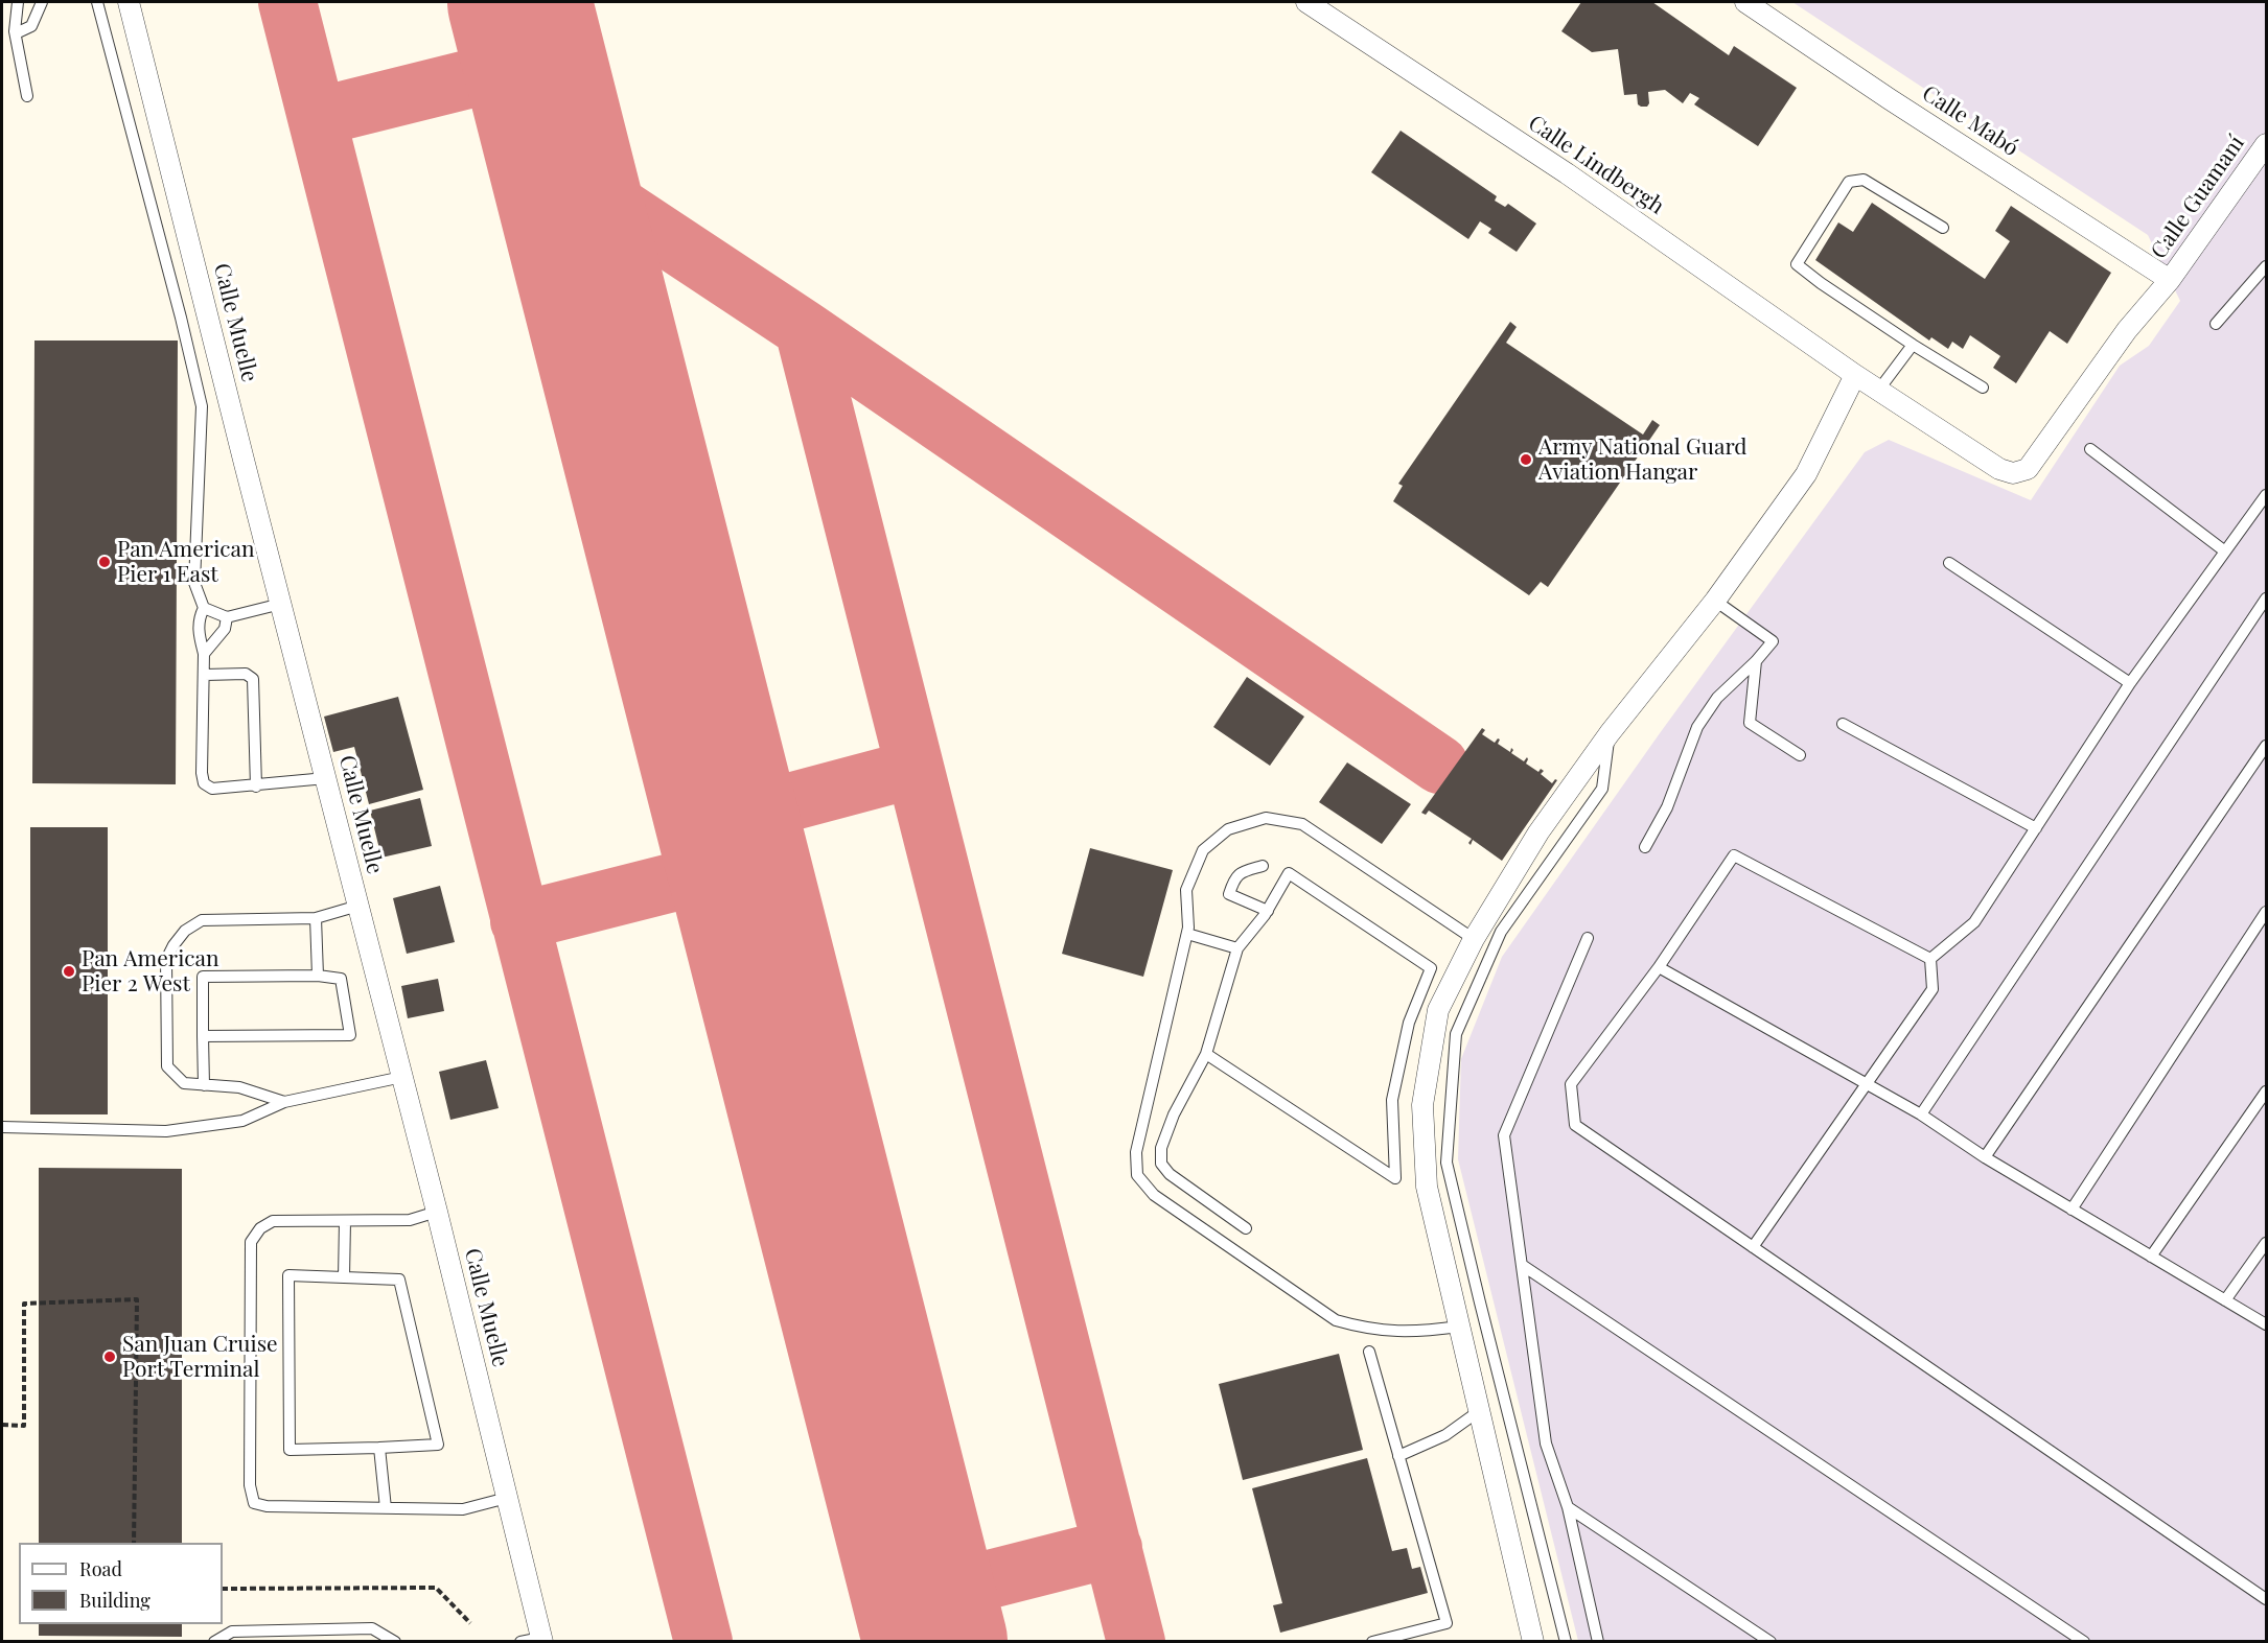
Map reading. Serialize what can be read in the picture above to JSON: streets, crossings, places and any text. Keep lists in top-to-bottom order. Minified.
{"streets":{"street":["Calle Mabó","Calle Lindbergh","Calle Guamaní","Calle Muelle"]},"crossings":[["Calle Mabó","Calle Guamaní"],["Calle Lindbergh","Calle Guamaní"]],"places":["Army National Guard Aviation Hangar","Pan American Pier 1 East","Pan American Pier 2 West","San Juan Cruise Port Terminal"],"legend":["Road","Building"]}
